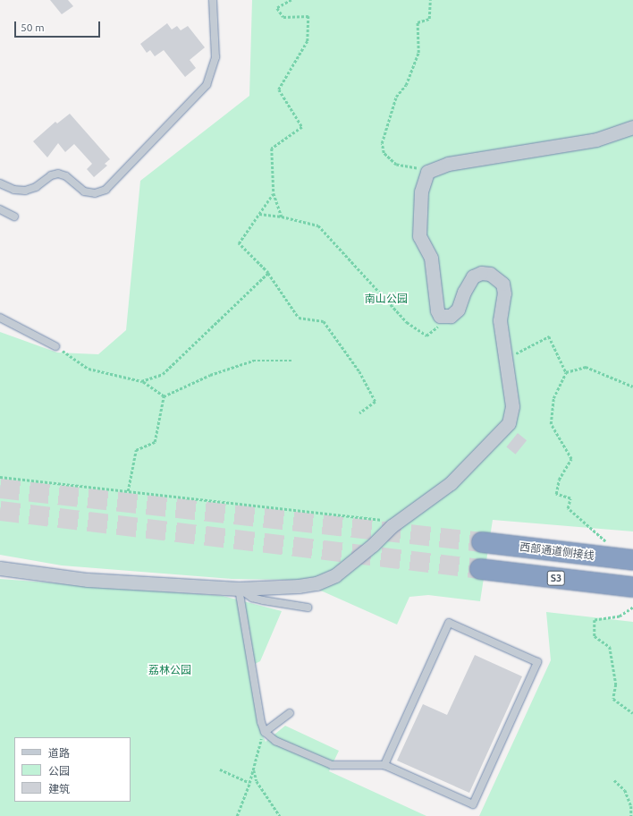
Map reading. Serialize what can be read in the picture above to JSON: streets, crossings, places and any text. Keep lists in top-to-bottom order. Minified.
{"streets":{"highway":["西部通道侧接线","S3"]},"parks":["南山公园","荔林公园"],"legend":["道路","公园","建筑"],"scale_bar":"50 m"}
